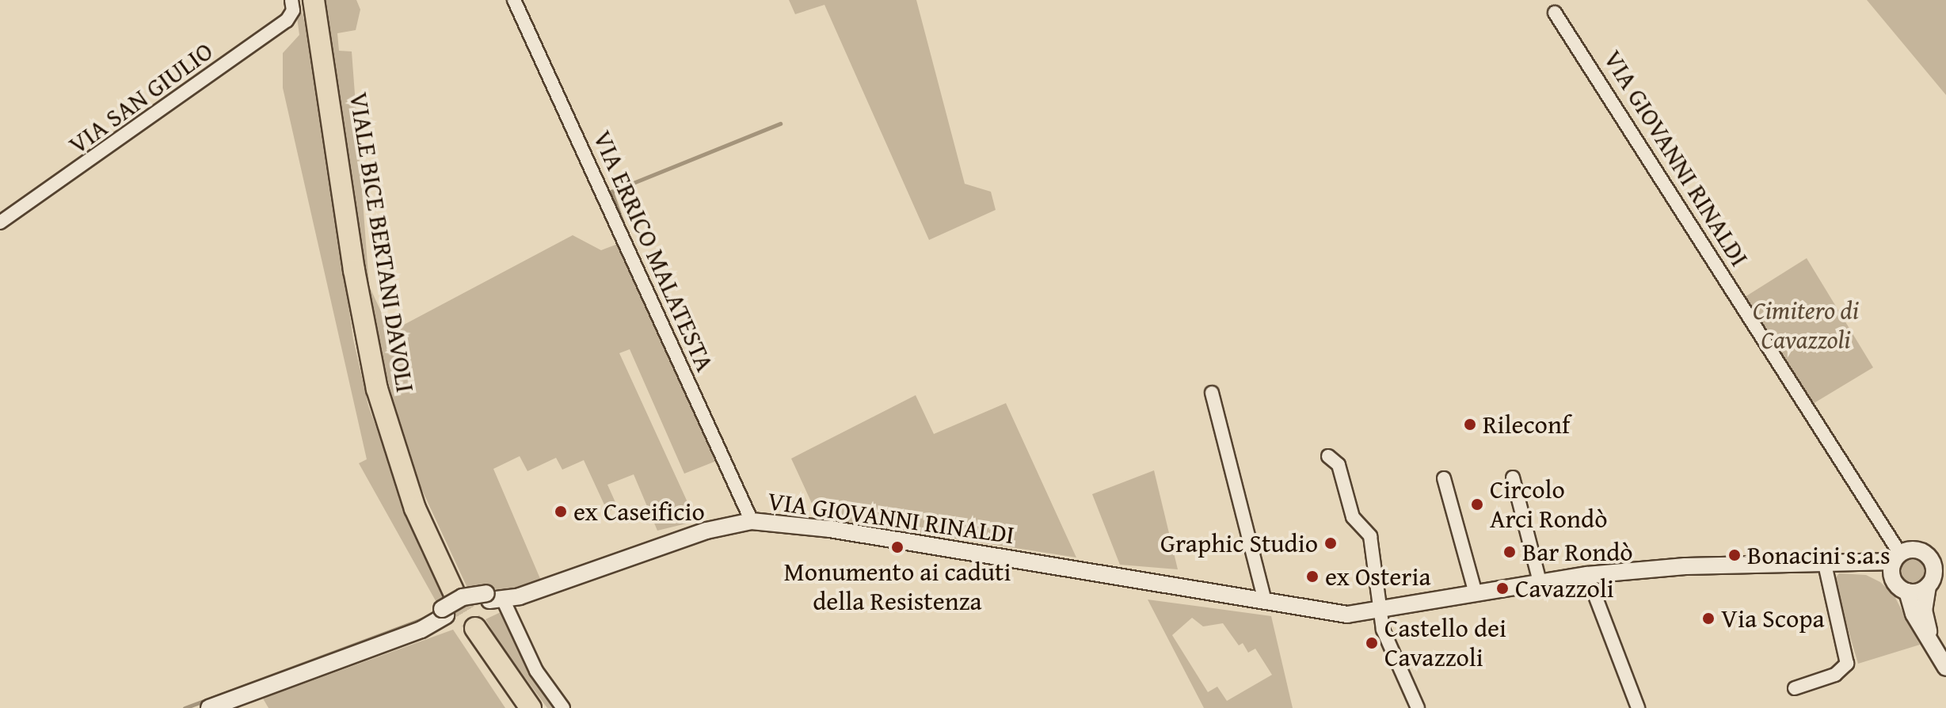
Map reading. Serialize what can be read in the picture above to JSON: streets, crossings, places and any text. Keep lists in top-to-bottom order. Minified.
{"streets":{"highway":["VIALE BICE BERTANI DAVOLI"],"street":["VIA SAN GIULIO","VIA GIOVANNI RINALDI","VIA ERRICO MALATESTA"]},"crossings":[["VIA GIOVANNI RINALDI","VIALE BICE BERTANI DAVOLI"],["VIA GIOVANNI RINALDI","VIA ERRICO MALATESTA"]],"parks":["Cimitero di Cavazzoli"],"places":["Rileconf","Circolo Arci Rondò","ex Caseificio","Graphic Studio","Monumento ai caduti della Resistenza","Bar Rondò","Bonacini s.a.s","ex Osteria","Cavazzoli","Via Scopa","Castello dei Cavazzoli"]}
